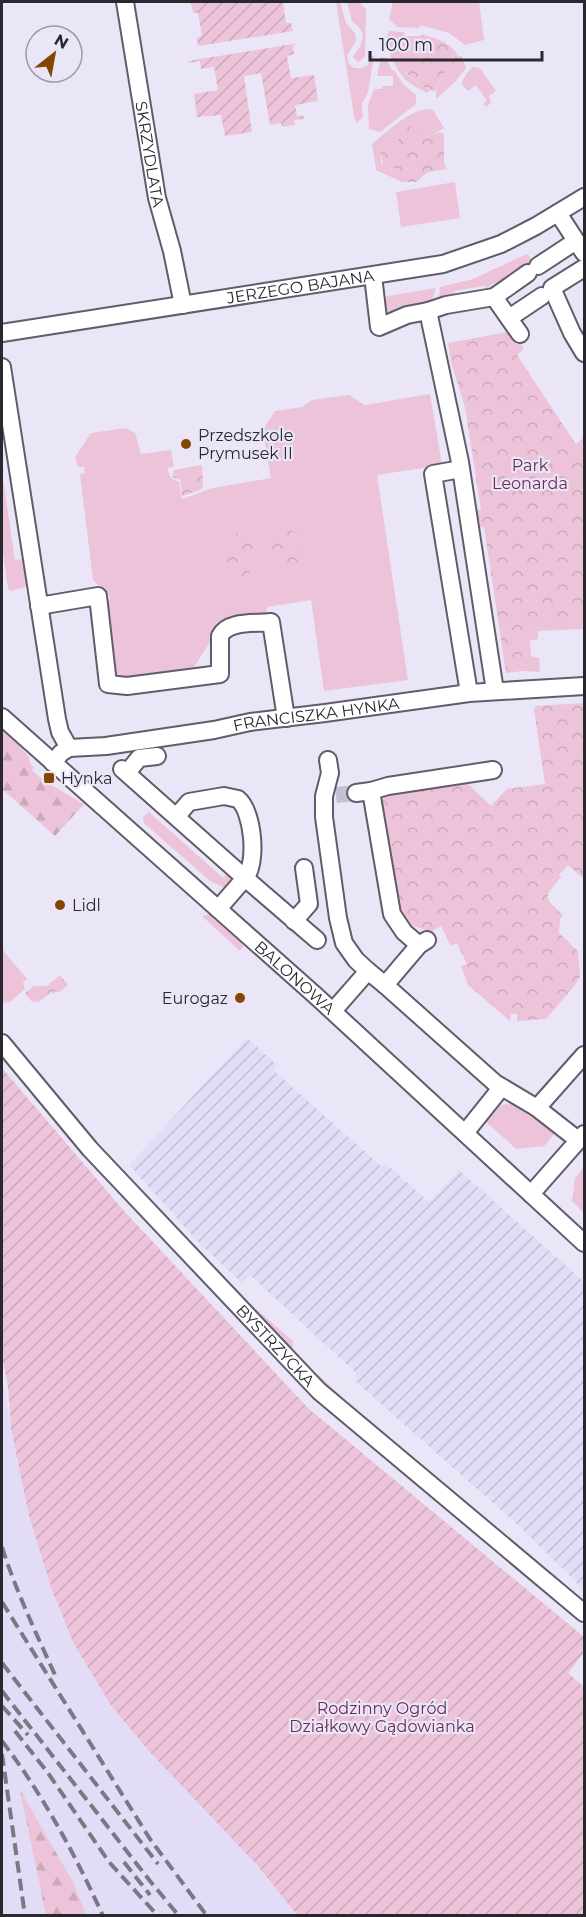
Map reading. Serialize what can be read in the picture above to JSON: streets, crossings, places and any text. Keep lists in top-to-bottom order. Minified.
{"streets":{"street":["SKRZYDLATA","JERZEGO BAJANA","FRANCISZKA HYNKA","BALONOWA","BYSTRZYCKA"]},"crossings":[["SKRZYDLATA","JERZEGO BAJANA"]],"parks":["Park Leonarda","Rodzinny Ogród Działkowy Gądowianka"],"places":{"other":["Przedszkole Prymusek II","Lidl","Eurogaz"],"transit":["Hynka"]},"scale_bar":"100 m","north":"top right"}
